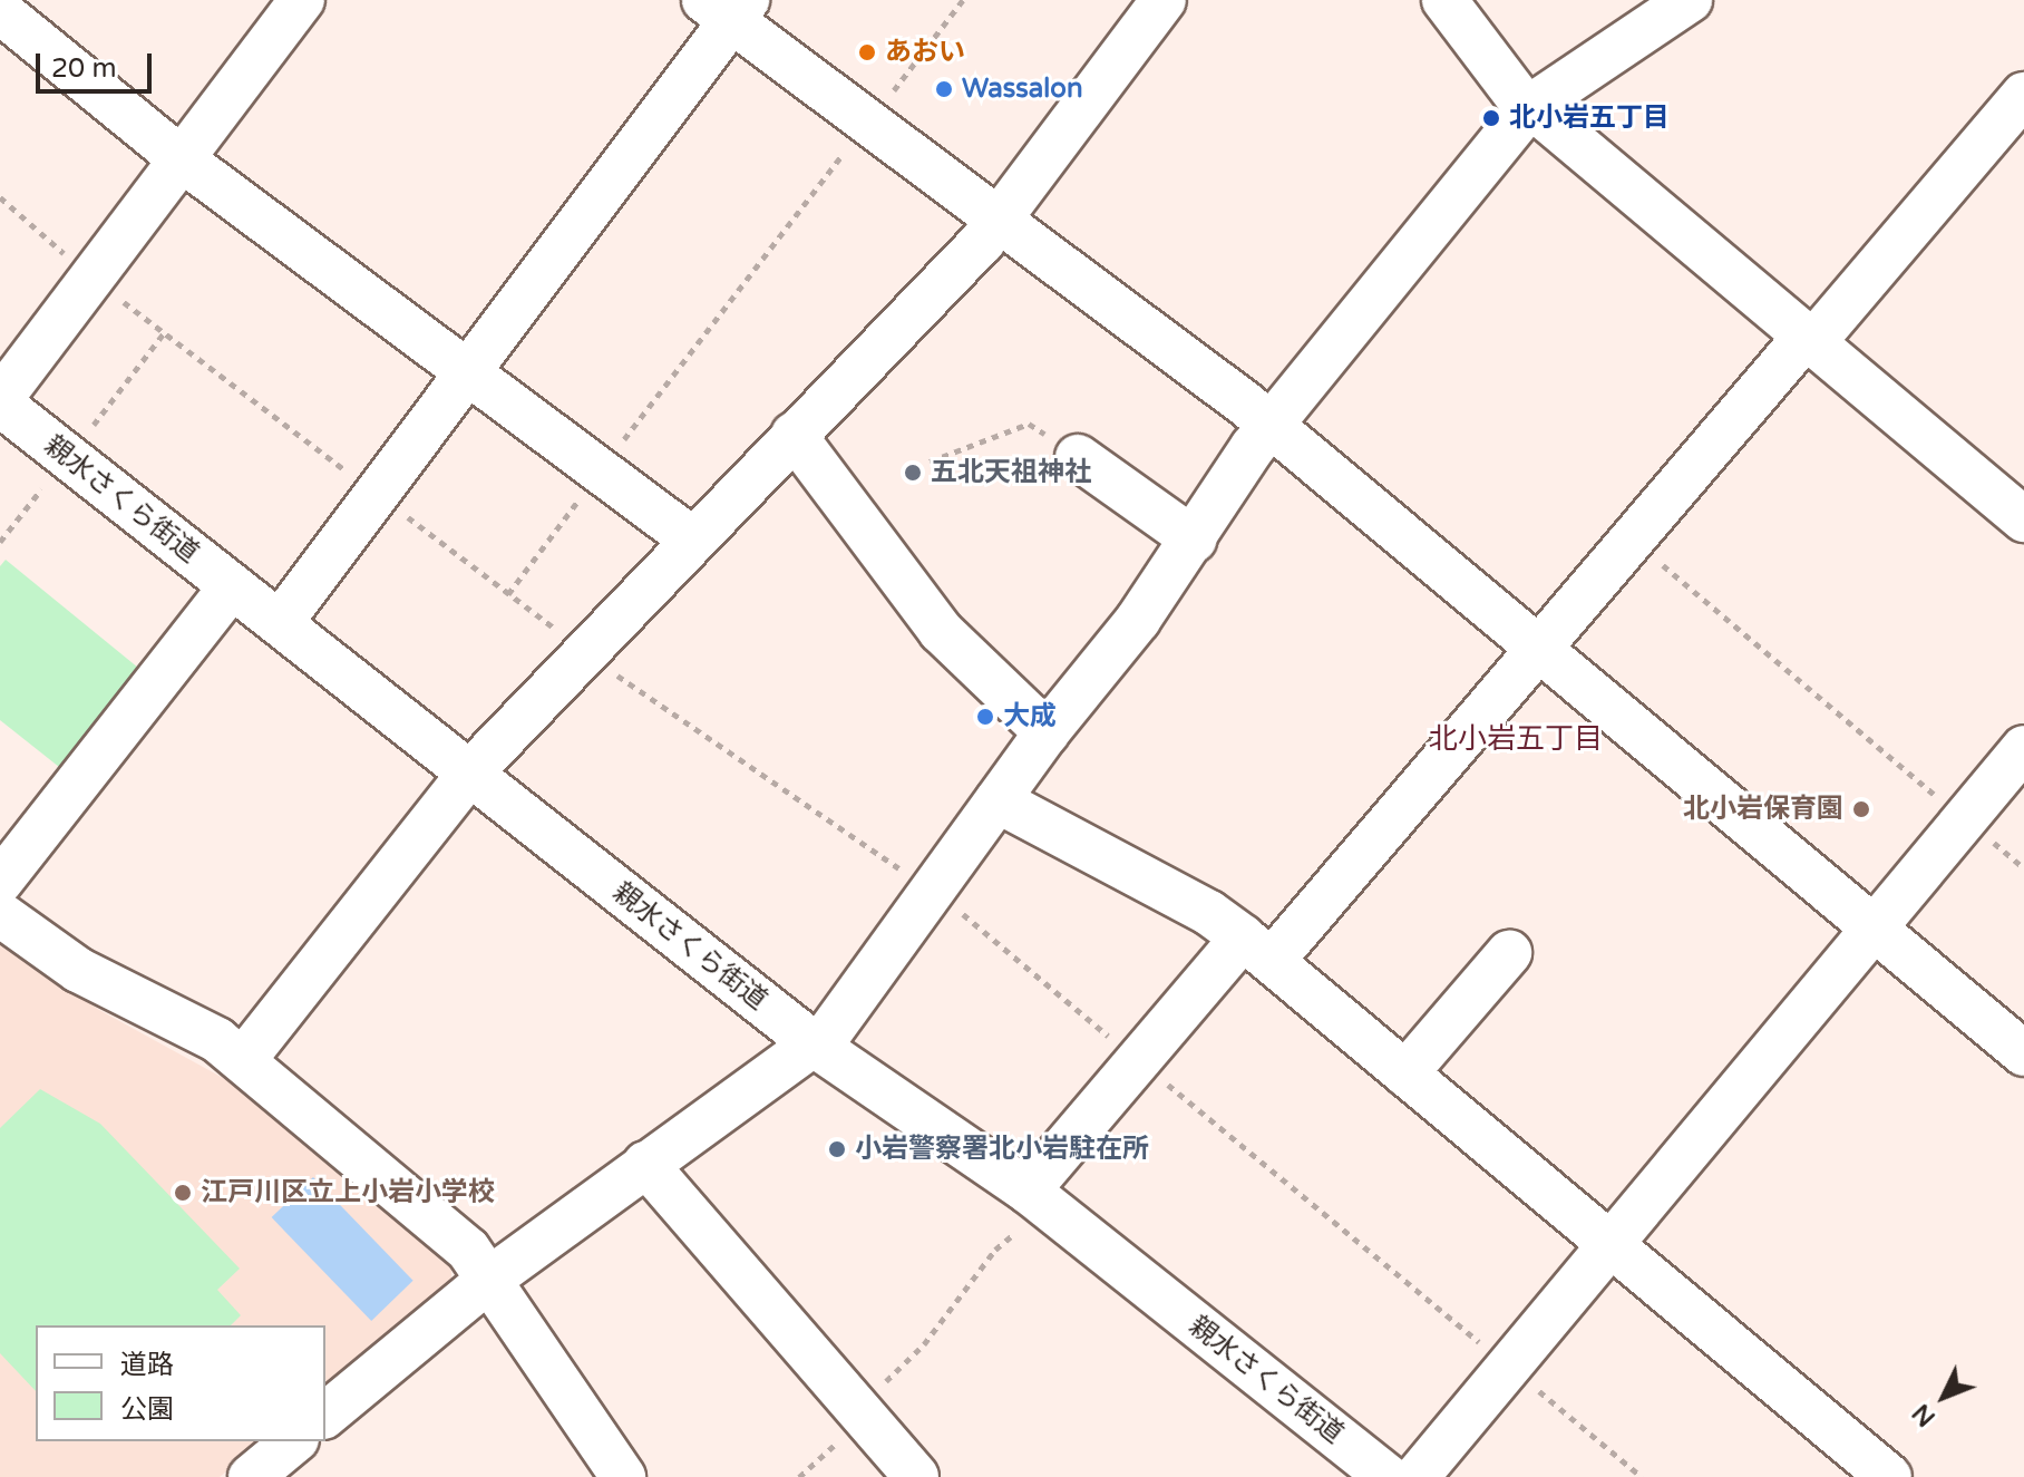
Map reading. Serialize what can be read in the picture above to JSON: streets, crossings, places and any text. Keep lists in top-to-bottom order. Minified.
{"streets":{"street":["親水さくら街道"]},"districts":["北小岩五丁目"],"places":["あおい","Wassalon","北小岩五丁目","五北天祖神社","大成","北小岩保育園","小岩警察署北小岩駐在所","江戸川区立上小岩小学校"],"legend":["道路","公園"],"scale_bar":"20 m","north":"bottom left"}
